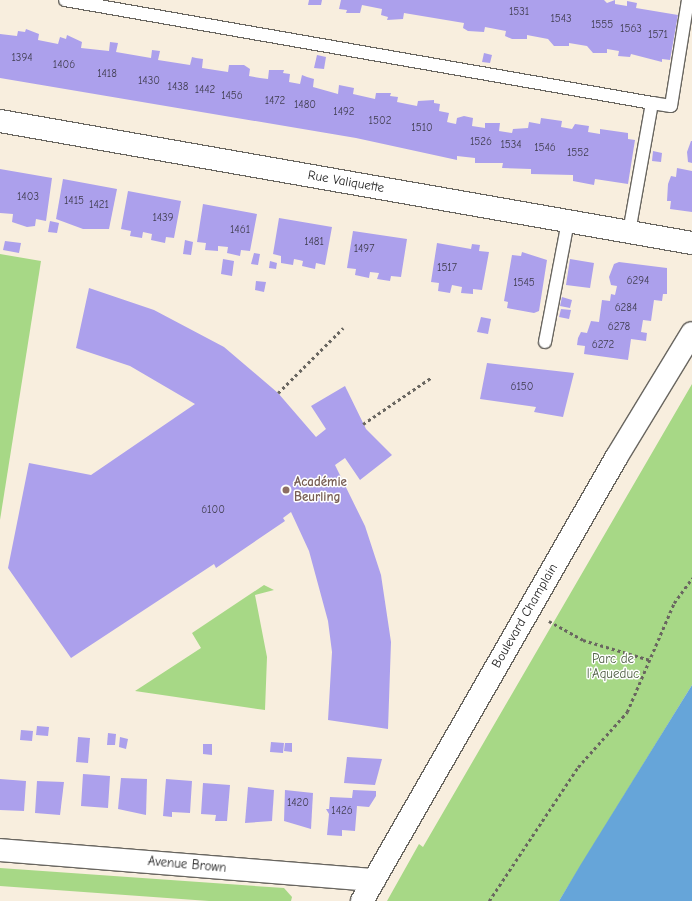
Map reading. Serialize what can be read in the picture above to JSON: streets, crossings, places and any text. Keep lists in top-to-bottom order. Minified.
{"streets":{"street":["Rue Valiquette","Boulevard Champlain","Avenue Brown"]},"crossings":[["Boulevard Champlain","Avenue Brown"]],"parks":["Parc de l'Aqueduc"],"places":["Académie Beurling"],"house_numbers":["1531","1543","1555","1563","1571","1394","1406","1418","1430","1438","1442","1456","1472","1480","1492","1502","1510","1526","1534","1546","1552","1403","1415","1421","1439","1461","1481","1497","1517","6294","1545","6284","6278","6272","6150","6100","1420","1426"]}
